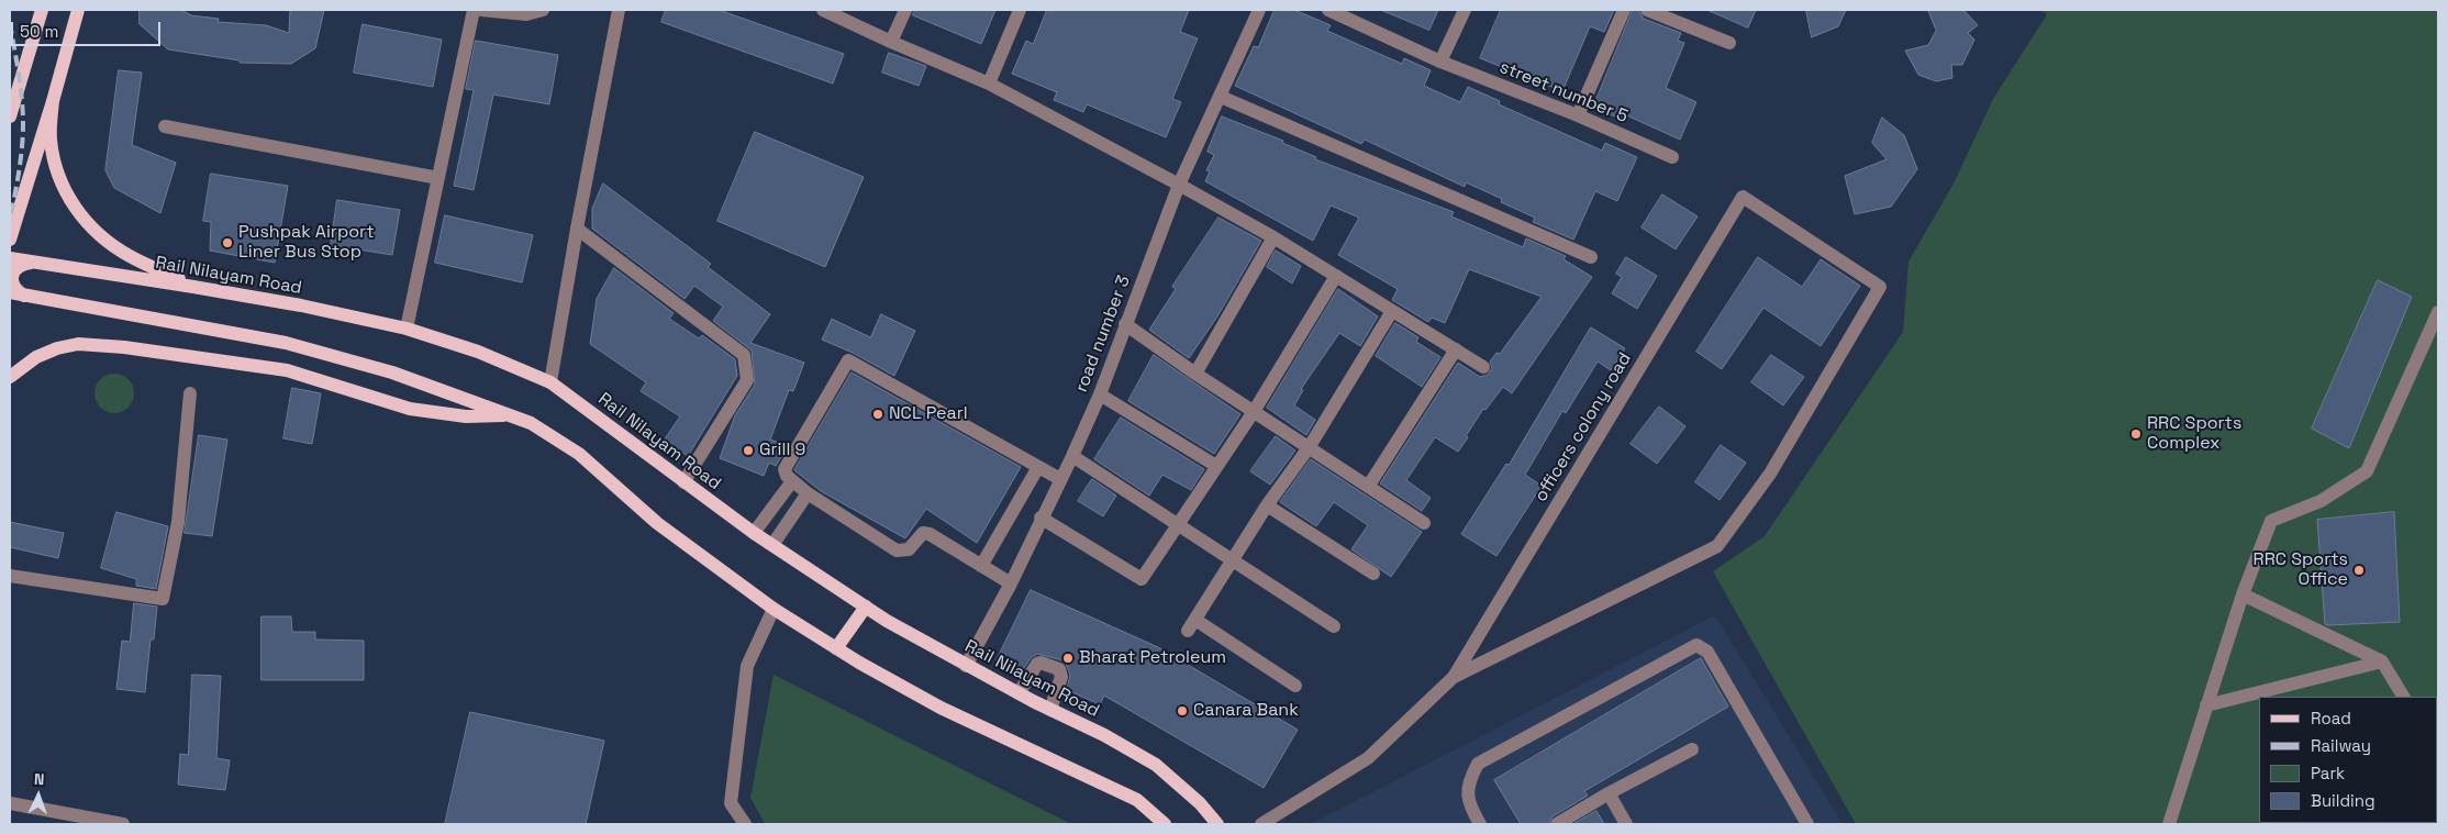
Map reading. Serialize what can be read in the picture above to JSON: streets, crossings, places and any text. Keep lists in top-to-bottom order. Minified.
{"streets":{"main road":["Rail Nilayam Road"],"street":["street number 5","road number 3","officers colony road"]},"crossings":[["Rail Nilayam Road","road number 3"]],"places":["Pushpak Airport Liner Bus Stop","NCL Pearl","RRC Sports Complex","Grill 9","RRC Sports Office","Bharat Petroleum","Canara Bank"],"legend":["Road","Railway","Park","Building"],"scale_bar":"50 m","north":"top"}
